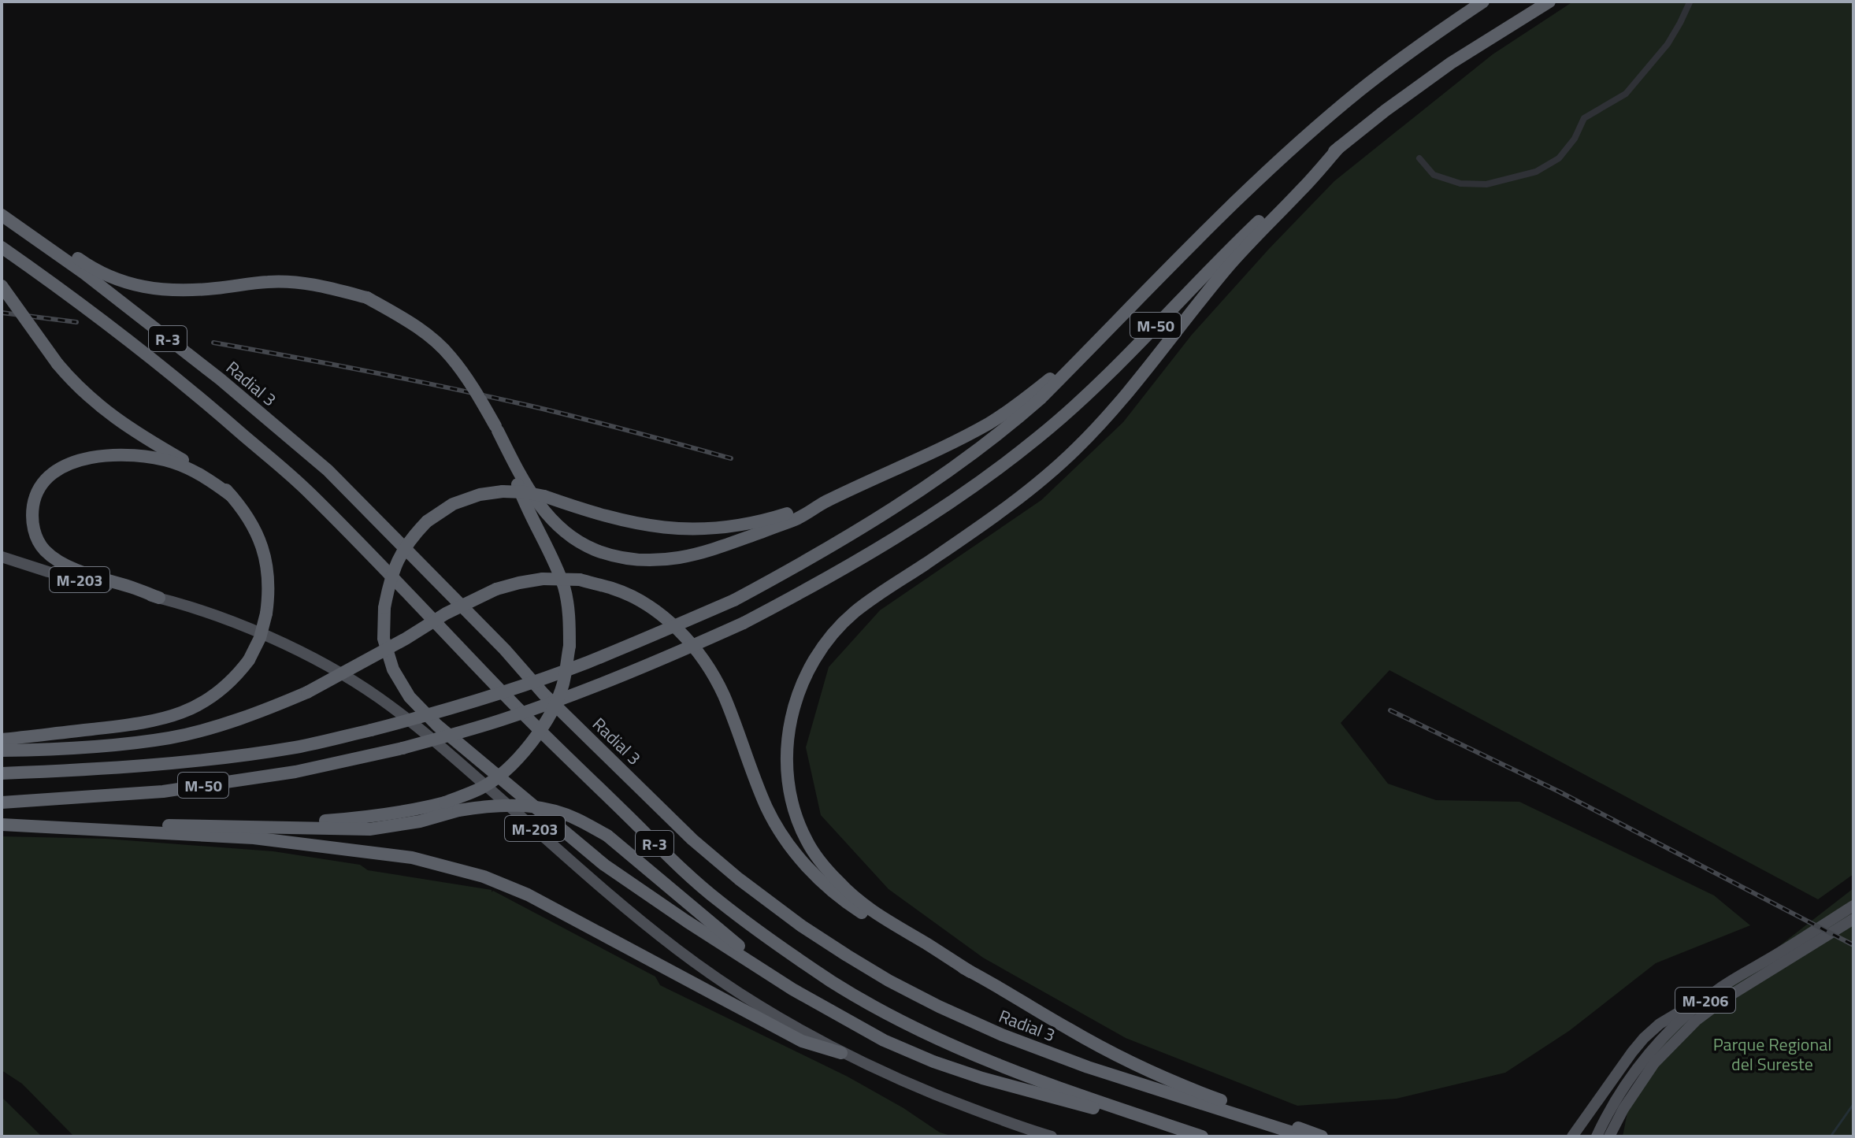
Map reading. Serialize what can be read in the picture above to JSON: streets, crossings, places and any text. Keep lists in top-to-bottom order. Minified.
{"streets":{"highway":["M-50","R-3","Radial 3"],"main road":["M-203","M-206"]},"parks":["Parque Regional del Sureste"]}
